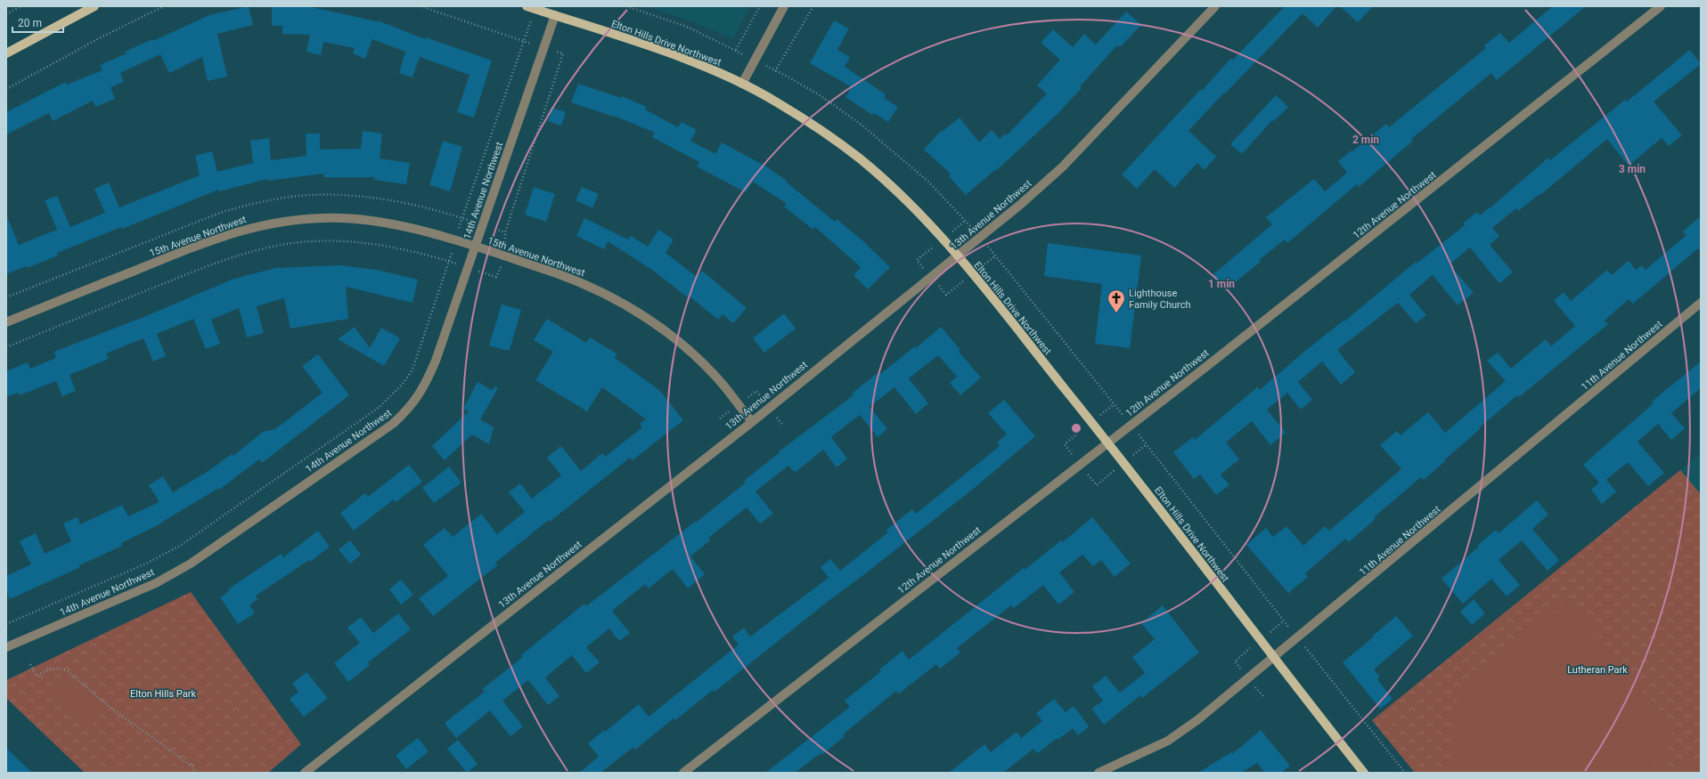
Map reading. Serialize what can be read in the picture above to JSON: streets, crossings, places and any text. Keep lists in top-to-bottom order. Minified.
{"streets":{"main road":["Elton Hills Drive Northwest"],"street":["14th Avenue Northwest","12th Avenue Northwest","13th Avenue Northwest","15th Avenue Northwest","11th Avenue Northwest"]},"crossings":[["Elton Hills Drive Northwest","14th Avenue Northwest"],["Elton Hills Drive Northwest","12th Avenue Northwest"],["Elton Hills Drive Northwest","13th Avenue Northwest"],["Elton Hills Drive Northwest","11th Avenue Northwest"],["14th Avenue Northwest","15th Avenue Northwest"],["13th Avenue Northwest","15th Avenue Northwest"]],"parks":["Lutheran Park","Elton Hills Park"],"places":{"church":["Lighthouse Family Church"]},"scale_bar":"20 m","rings":["2 min","3 min","1 min"]}
